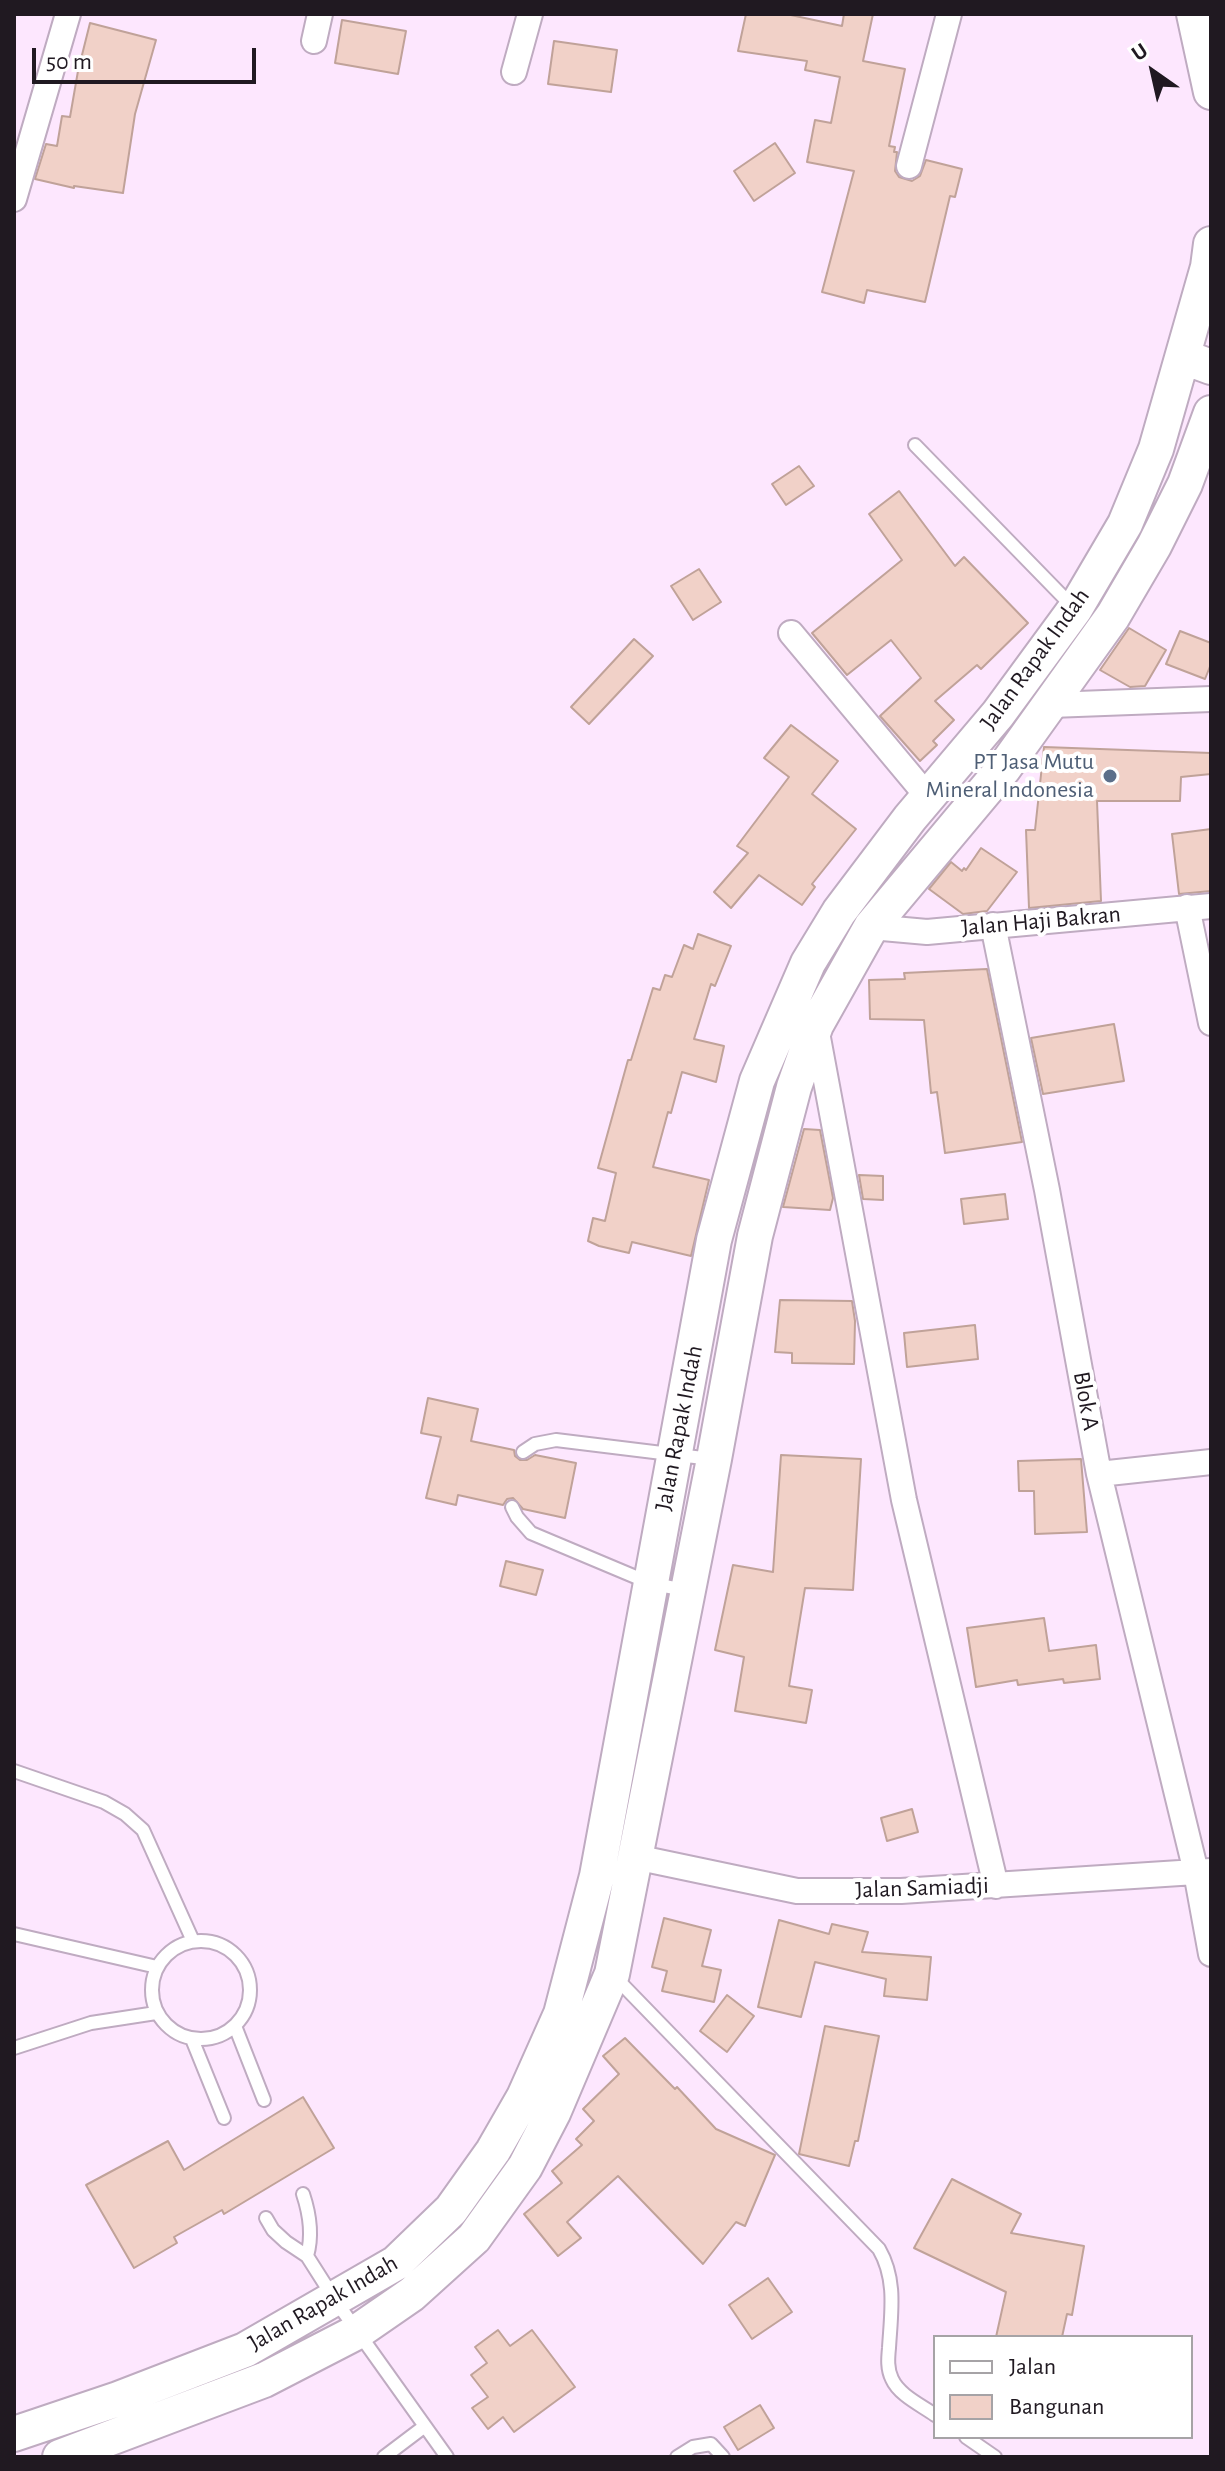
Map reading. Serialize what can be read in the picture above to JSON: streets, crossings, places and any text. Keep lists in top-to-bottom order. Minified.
{"streets":{"main road":["Jalan Rapak Indah"],"street":["Jalan Haji Bakran","Blok A","Jalan Samiadji"]},"crossings":[["Jalan Rapak Indah","Jalan Haji Bakran"],["Jalan Rapak Indah","Jalan Samiadji"],["Jalan Haji Bakran","Blok A"],["Blok A","Jalan Samiadji"]],"places":["PT Jasa Mutu Mineral Indonesia"],"legend":["Jalan","Bangunan"],"scale_bar":"50 m","north":"top left"}
